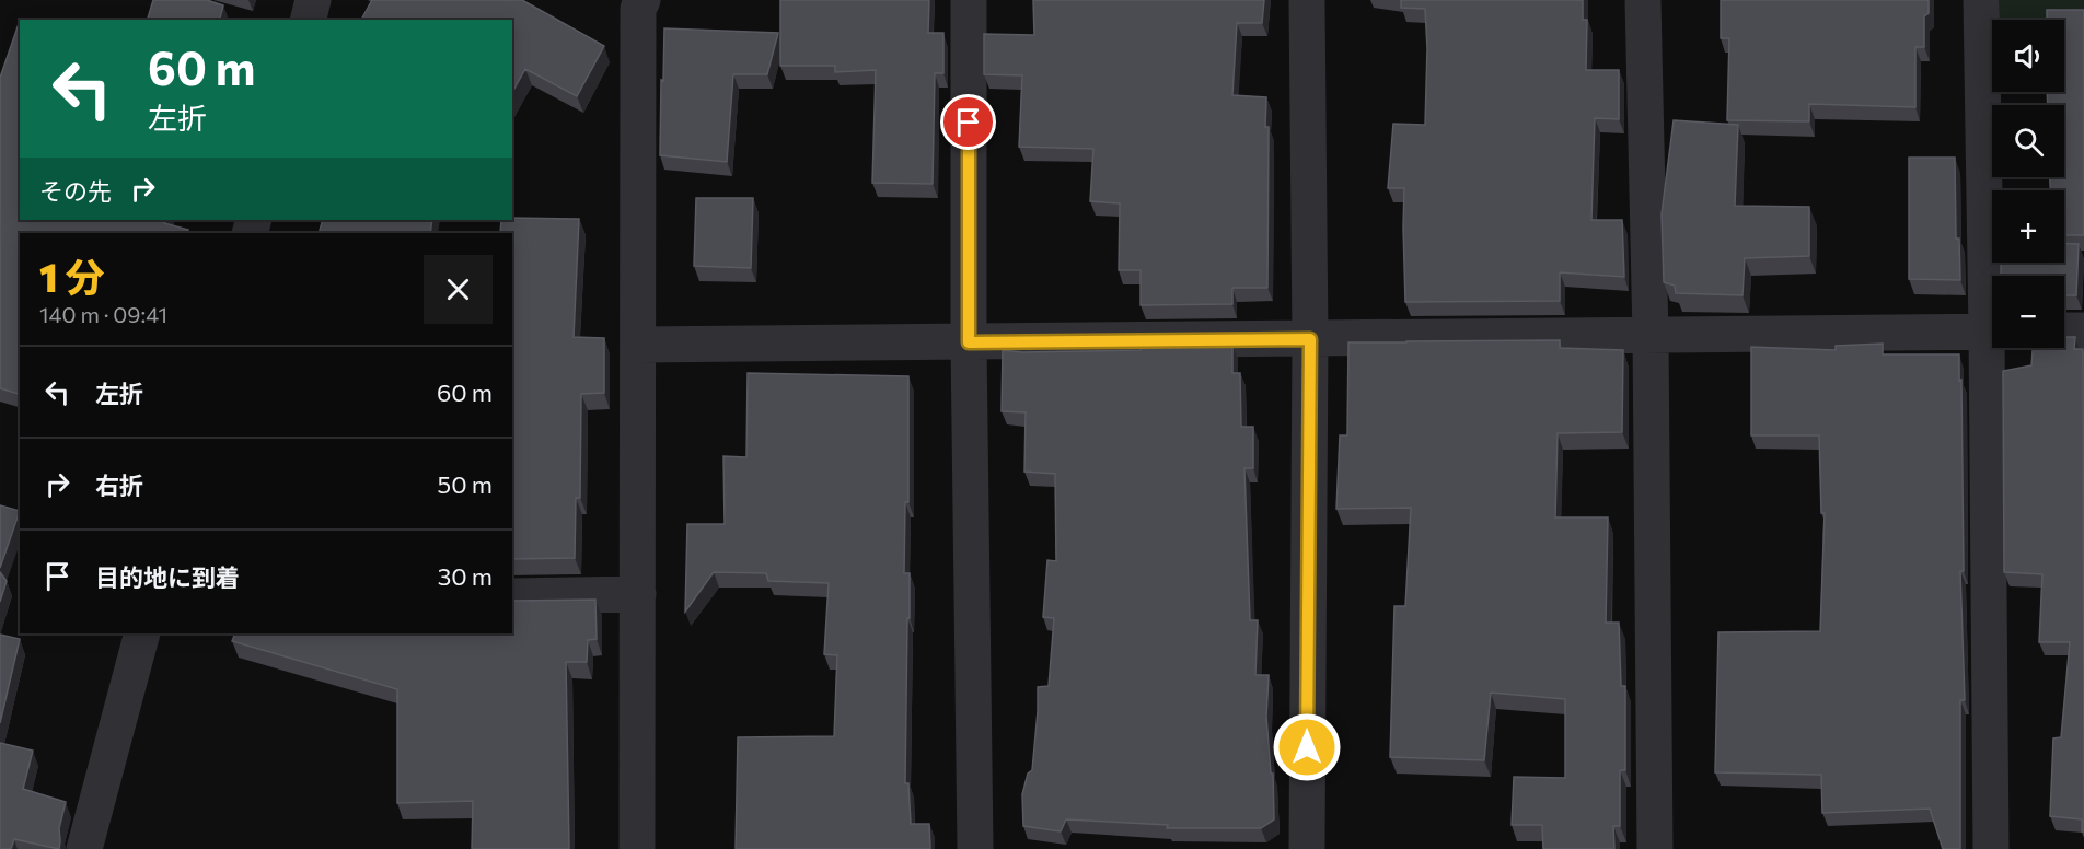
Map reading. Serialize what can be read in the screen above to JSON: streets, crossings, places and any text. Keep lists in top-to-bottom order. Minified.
{"page":{"map_buttons":["+","−"],"turn":["60 m","左折"],"then":"その先","heading":["1 分","140 m · 09:41"],"list":[{"name":"左折","value":"60 m"},{"name":"右折","value":"50 m"},{"name":"目的地に到着","value":"30 m"}]}}
